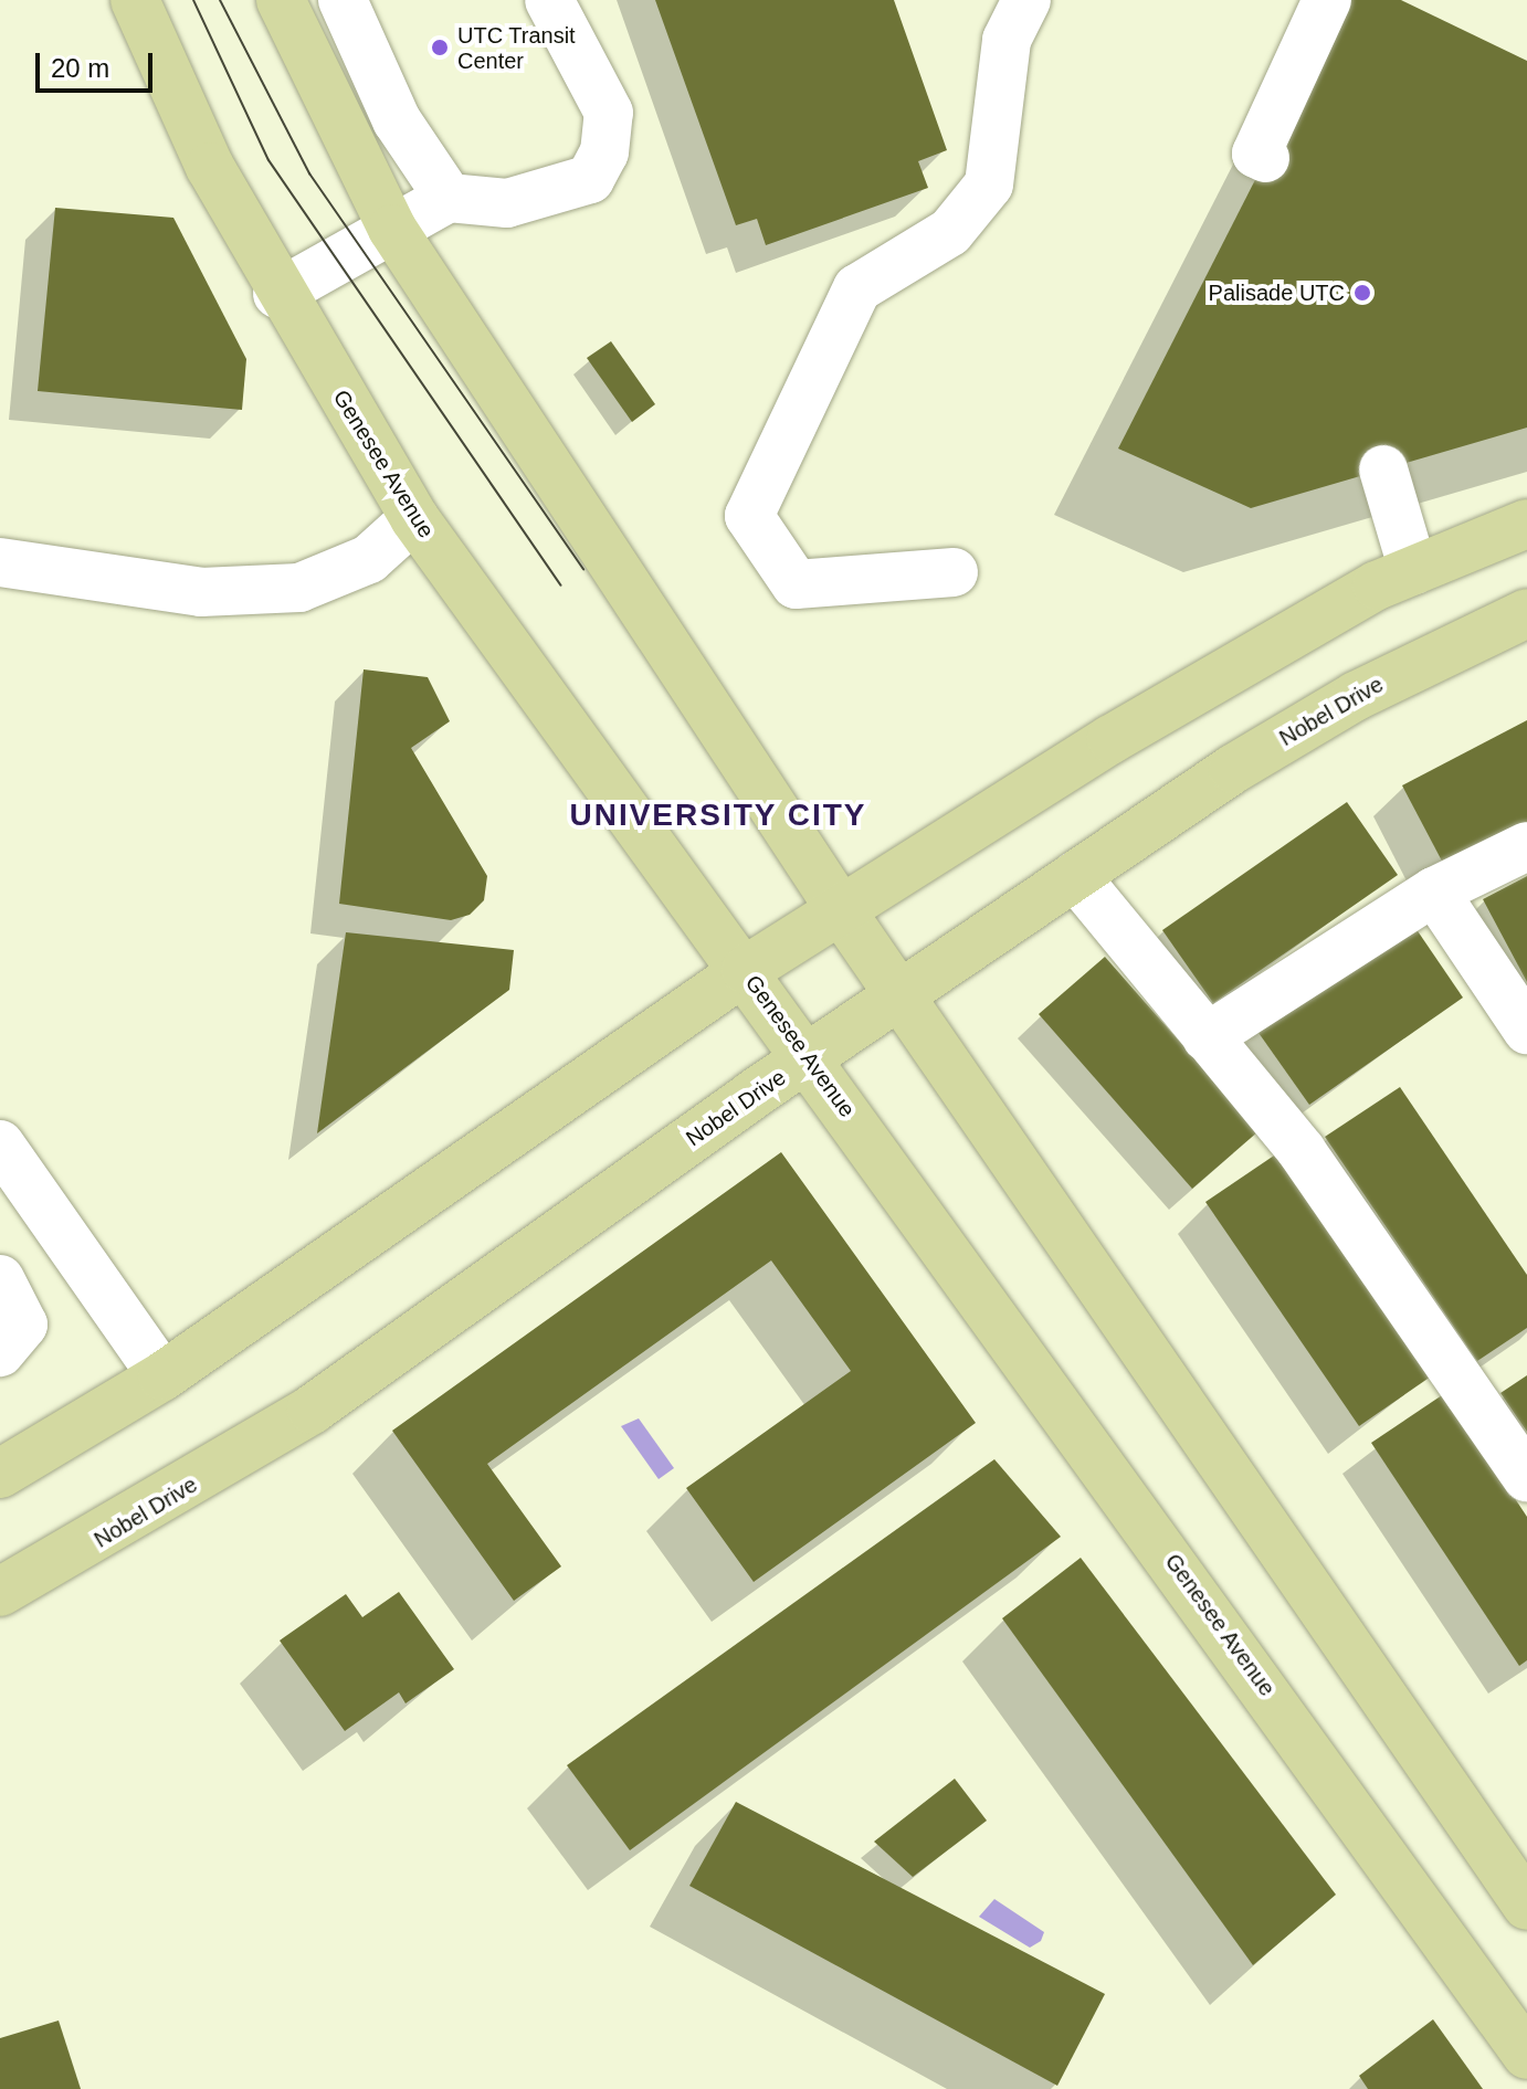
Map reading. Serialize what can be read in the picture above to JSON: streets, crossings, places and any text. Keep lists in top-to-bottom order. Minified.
{"streets":{"main road":["Genesee Avenue","Nobel Drive"]},"crossings":[["Genesee Avenue","Nobel Drive"]],"districts":["UNIVERSITY CITY"],"places":["UTC Transit Center","Palisade UTC"],"scale_bar":"20 m"}
